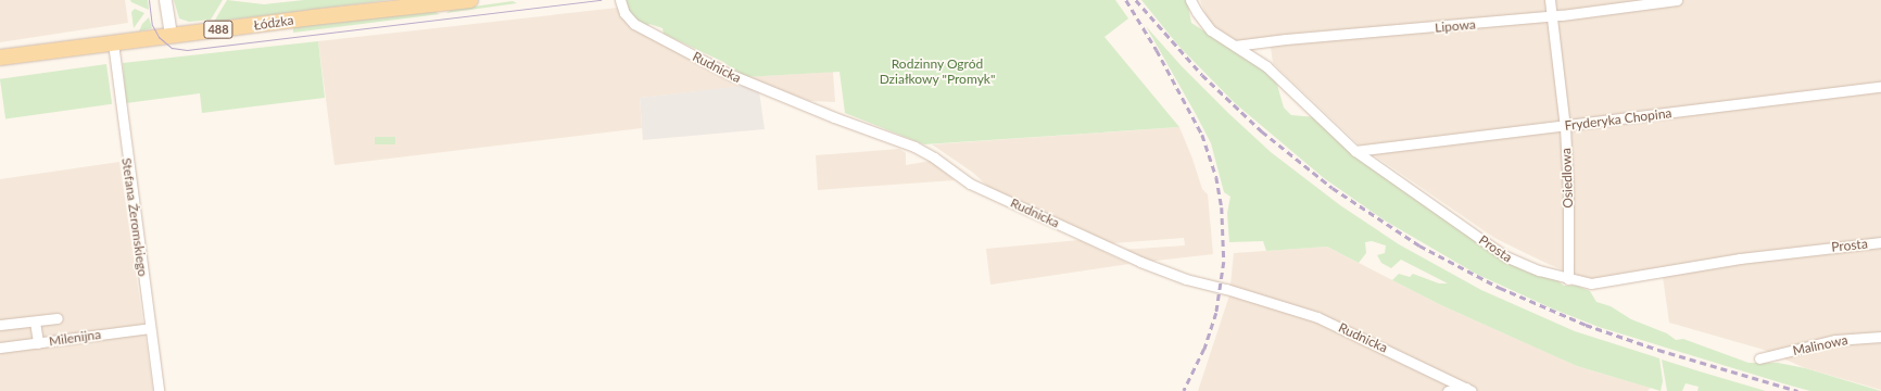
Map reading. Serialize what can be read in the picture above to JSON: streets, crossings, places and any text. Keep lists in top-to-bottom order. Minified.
{"streets":{"main road":["Łódzka","488"],"street":["Lipowa","Rudnicka","Fryderyka Chopina","Osiedlowa","Stefana Żeromskiego","Prosta","Milenijna","Malinowa"]},"crossings":[["Łódzka","Stefana Żeromskiego"],["Lipowa","Osiedlowa"],["Lipowa","Prosta"],["Fryderyka Chopina","Osiedlowa"],["Fryderyka Chopina","Prosta"],["Osiedlowa","Prosta"],["Stefana Żeromskiego","Milenijna"]],"parks":["Rodzinny Ogród Działkowy \"Promyk\""]}
